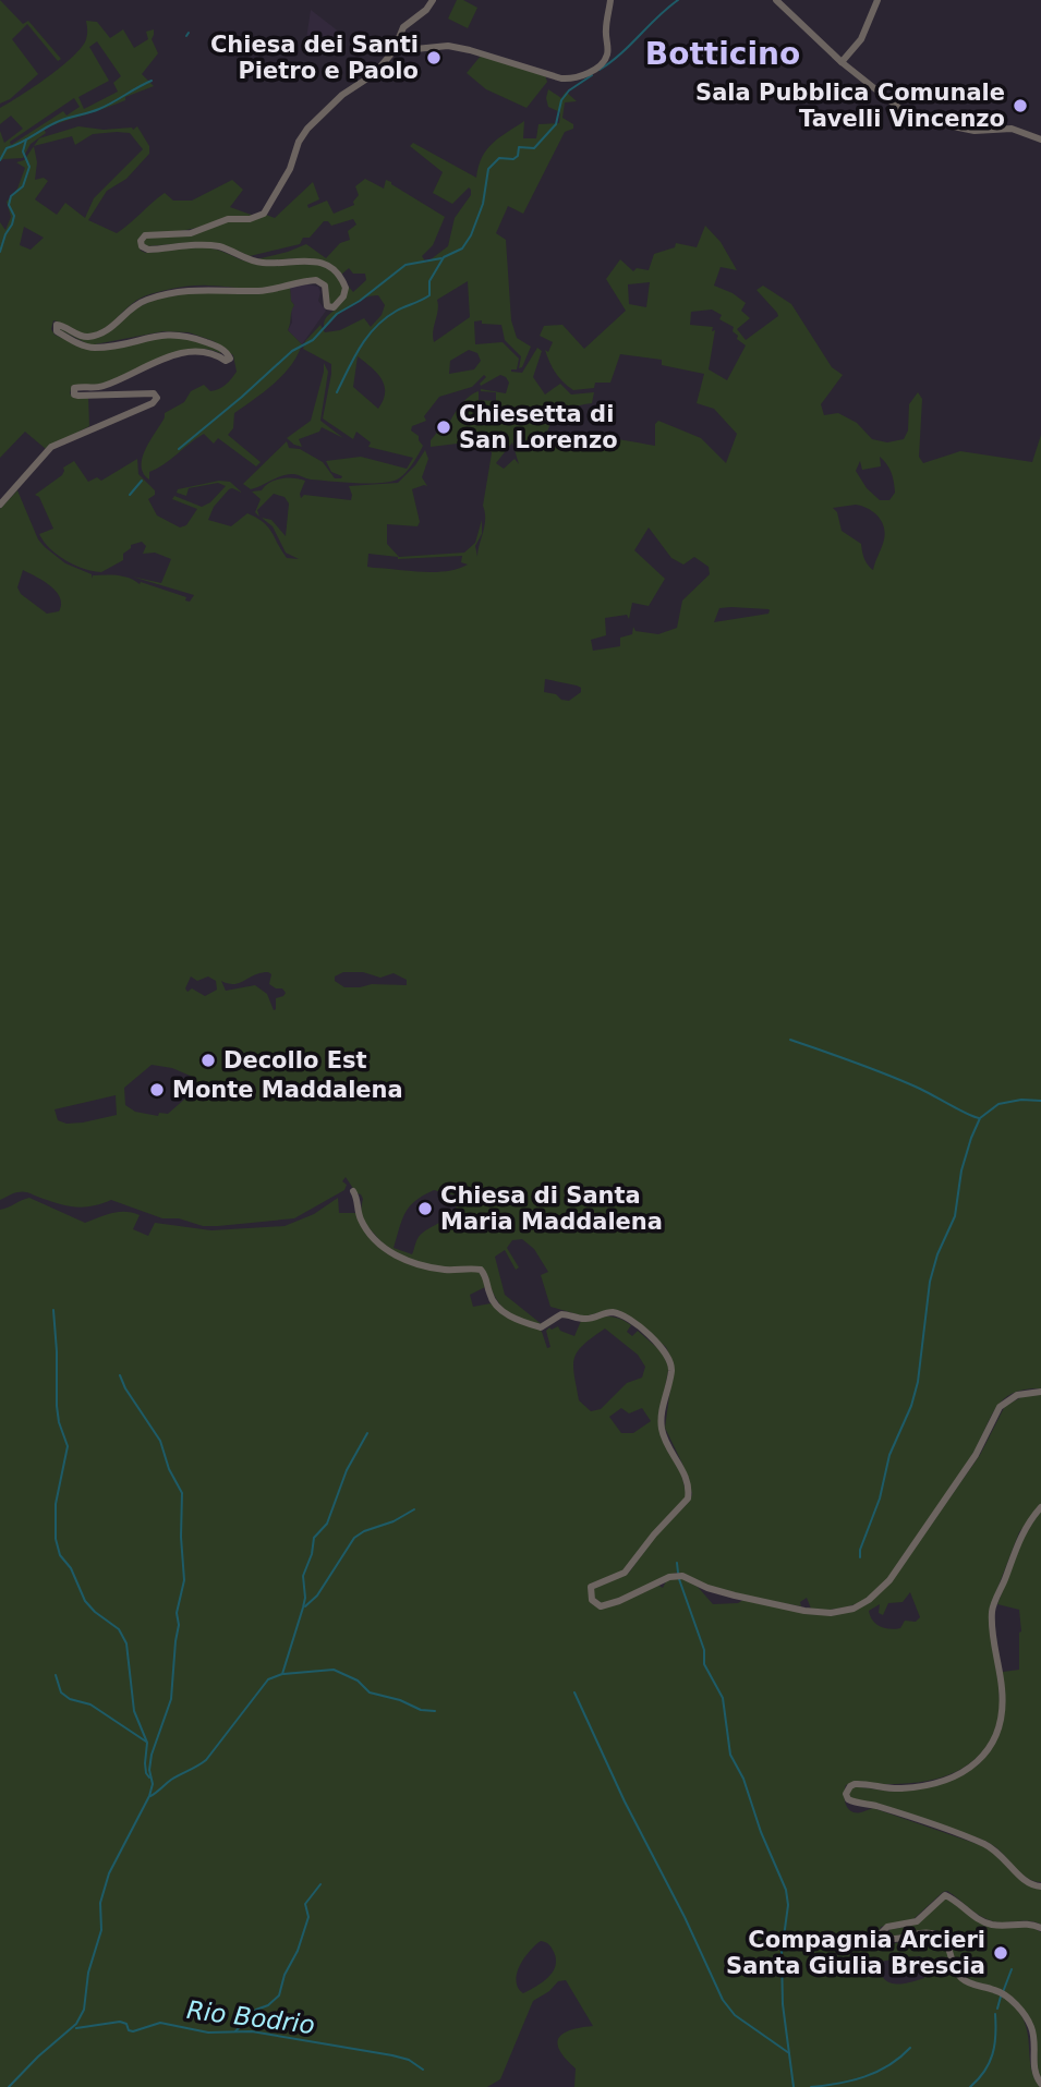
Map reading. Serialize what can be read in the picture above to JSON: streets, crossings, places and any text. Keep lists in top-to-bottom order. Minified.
{"districts":["Botticino"],"water":["Rio Bodrio"],"places":["Chiesa dei Santi Pietro e Paolo","Sala Pubblica Comunale Tavelli Vincenzo","Chiesetta di San Lorenzo","Decollo Est","Monte Maddalena","Chiesa di Santa Maria Maddalena","Compagnia Arcieri Santa Giulia Brescia"]}
